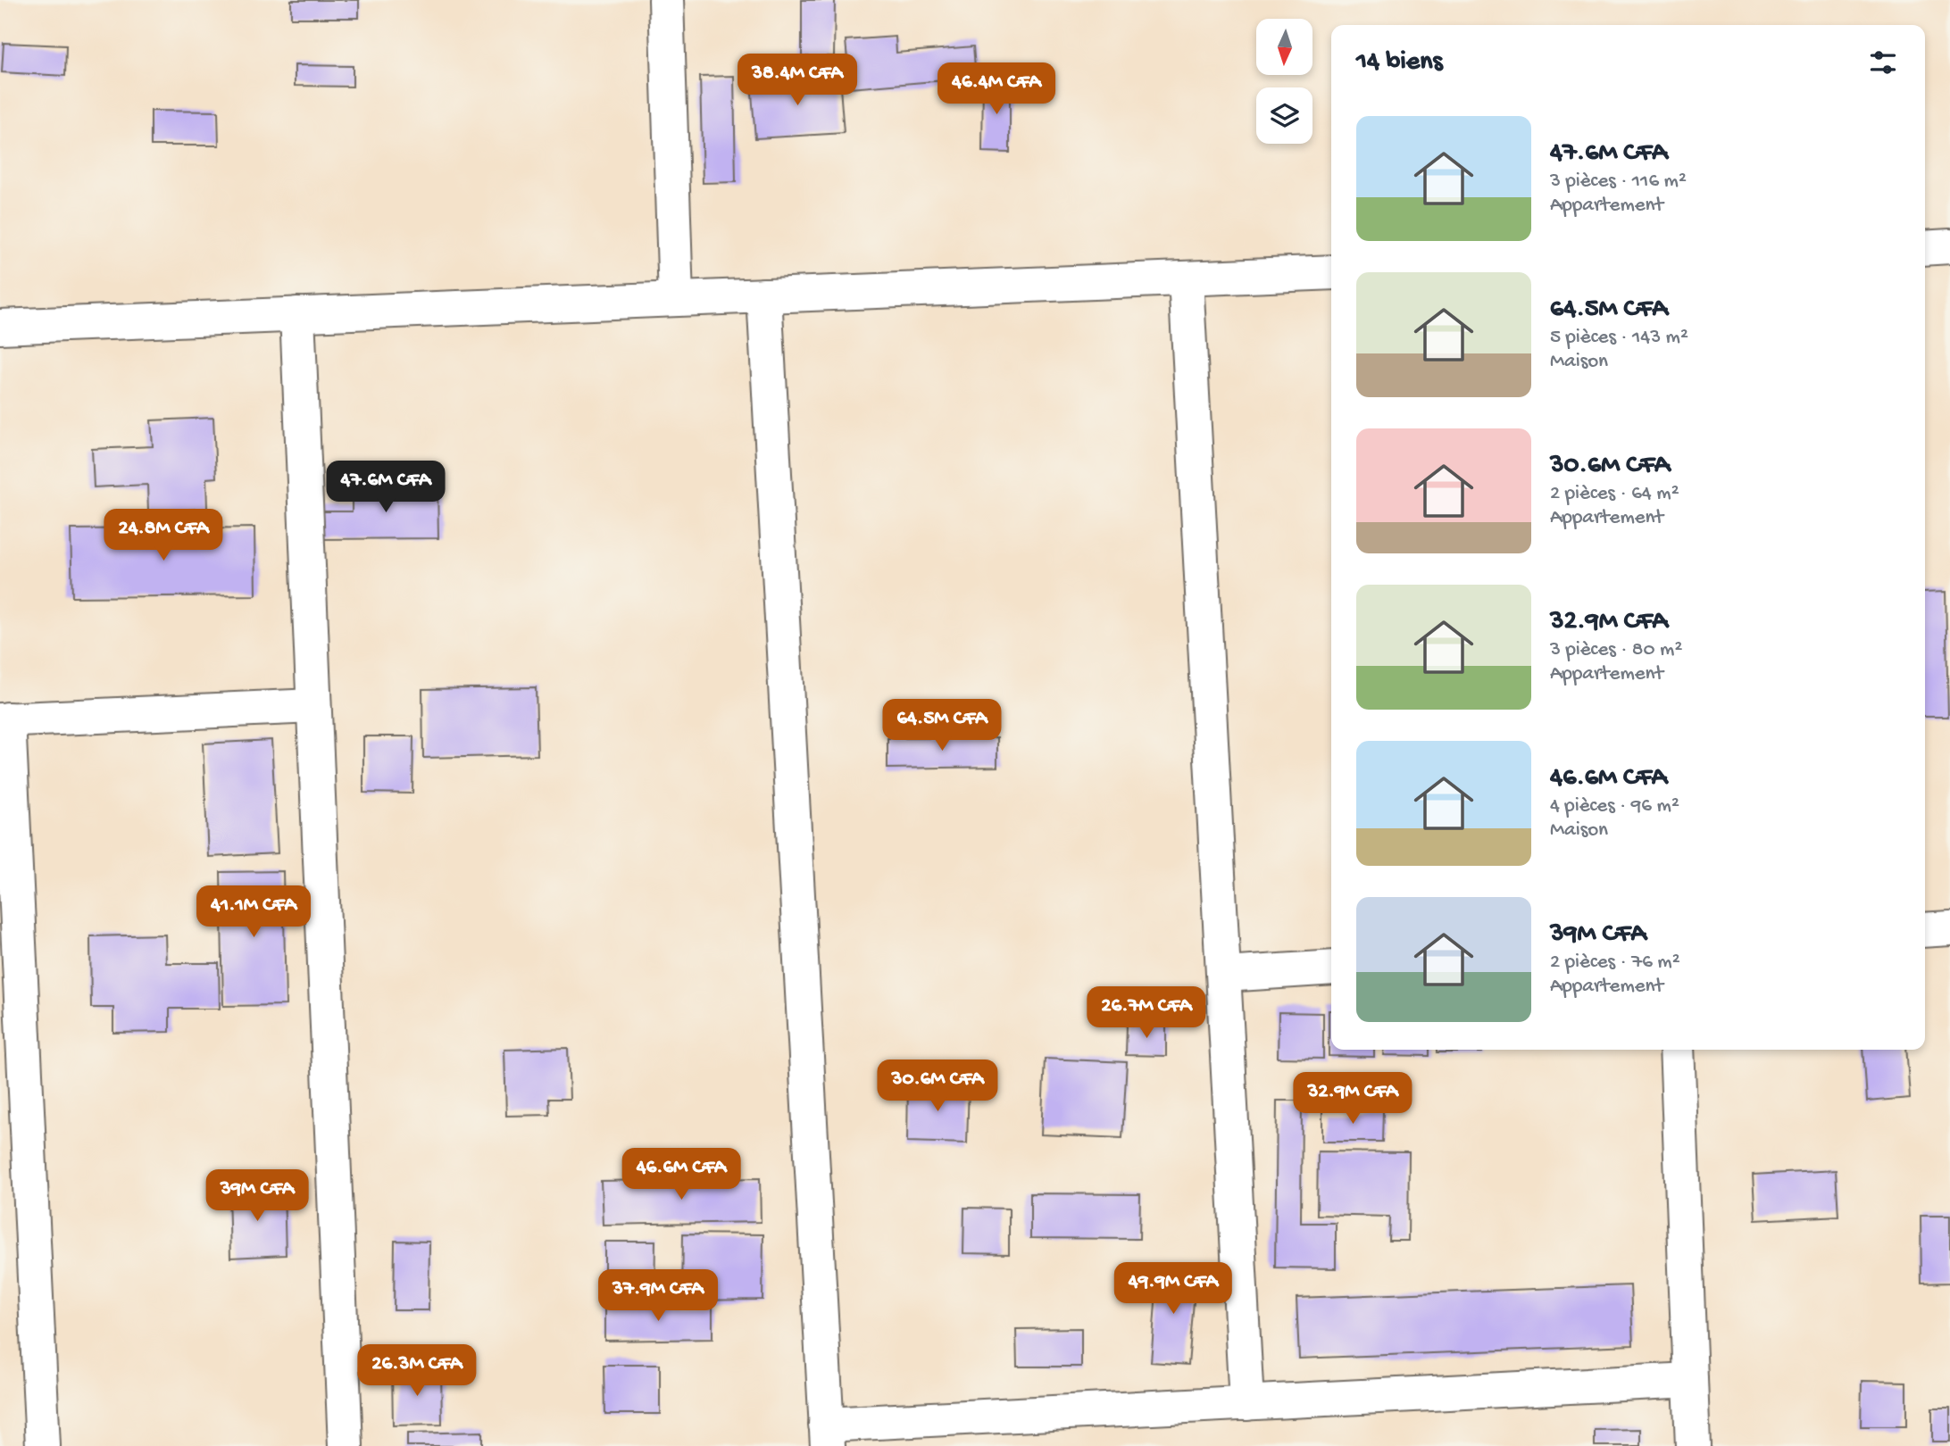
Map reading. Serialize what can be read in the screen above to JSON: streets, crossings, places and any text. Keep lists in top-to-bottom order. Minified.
{"north":"bottom","page":{"heading":"14 biens","price":["38.4M CFA","46.4M CFA","47.6M CFA","24.8M CFA","64.5M CFA","41.1M CFA","26.7M CFA","30.6M CFA","32.9M CFA","46.6M CFA","39M CFA","49.9M CFA","37.9M CFA","26.3M CFA"],"list":[{"name":"47.6M CFA","note":"3 pièces · 116 m² · Appartement"},{"name":"64.5M CFA","note":"5 pièces · 143 m² · Maison"},{"name":"30.6M CFA","note":"2 pièces · 64 m² · Appartement"},{"name":"32.9M CFA","note":"3 pièces · 80 m² · Appartement"},{"name":"46.6M CFA","note":"4 pièces · 96 m² · Maison"},{"name":"39M CFA","note":"2 pièces · 76 m² · Appartement"}]}}
